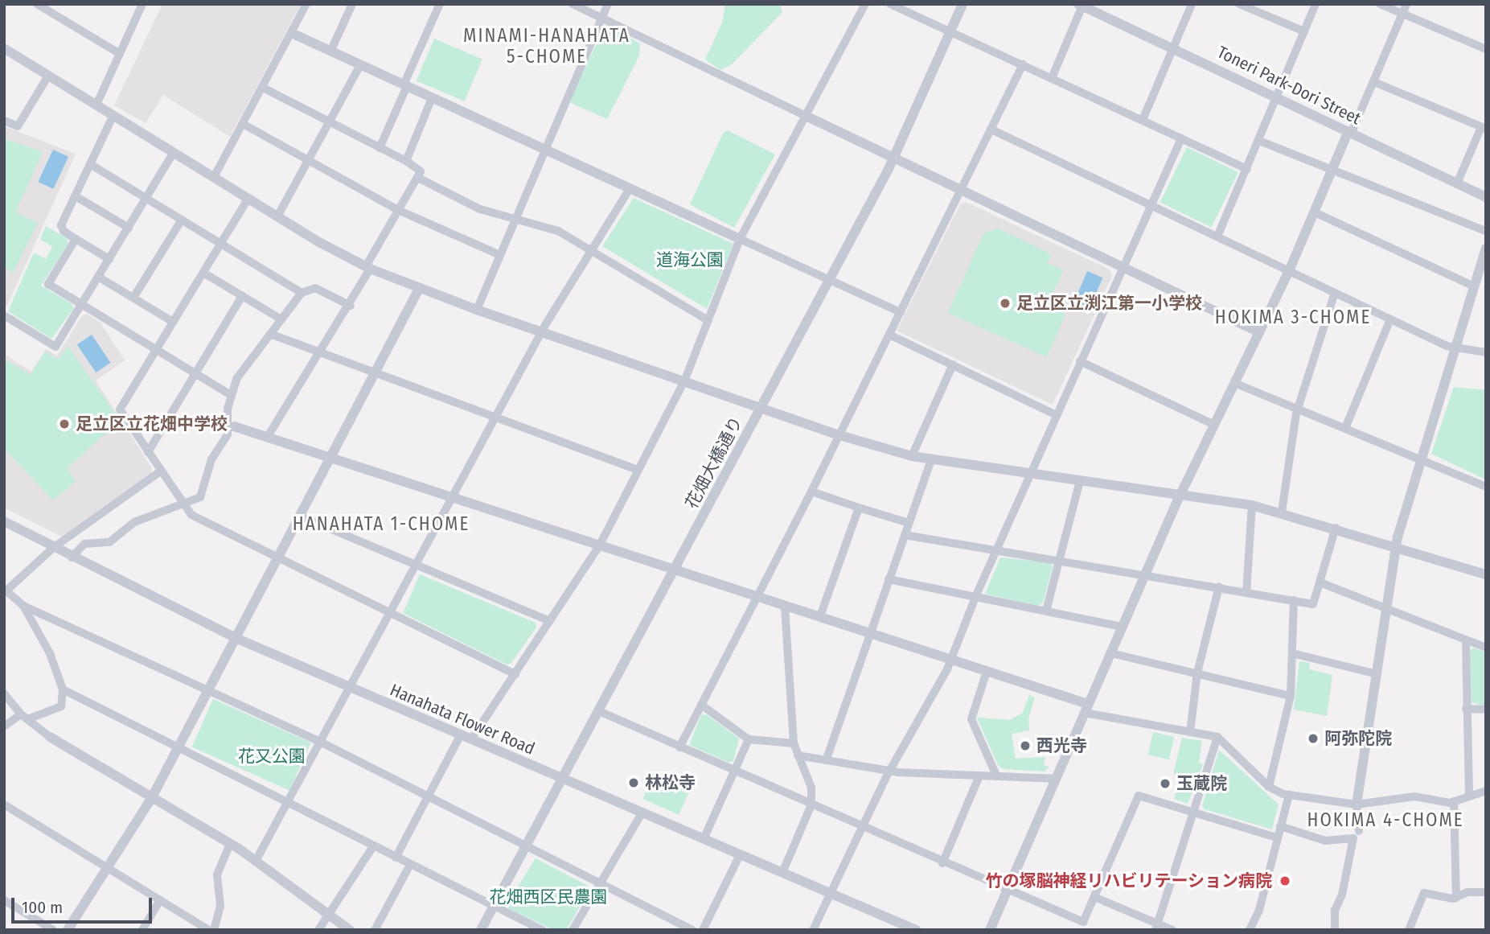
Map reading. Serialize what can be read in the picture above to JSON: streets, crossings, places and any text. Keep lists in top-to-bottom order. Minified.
{"streets":{"street":["Toneri Park-Dori Street","花畑大橋通り","Hanahata Flower Road"]},"crossings":[["花畑大橋通り","Hanahata Flower Road"]],"districts":["MINAMI-HANAHATA 5-CHOME","HOKIMA 3-CHOME","HANAHATA 1-CHOME","HOKIMA 4-CHOME"],"parks":["道海公園","花又公園","花畑西区民農園"],"places":["足立区立渕江第一小学校","足立区立花畑中学校","阿弥陀院","西光寺","林松寺","玉蔵院","竹の塚脳神経リハビリテーション病院"],"scale_bar":"100 m"}
